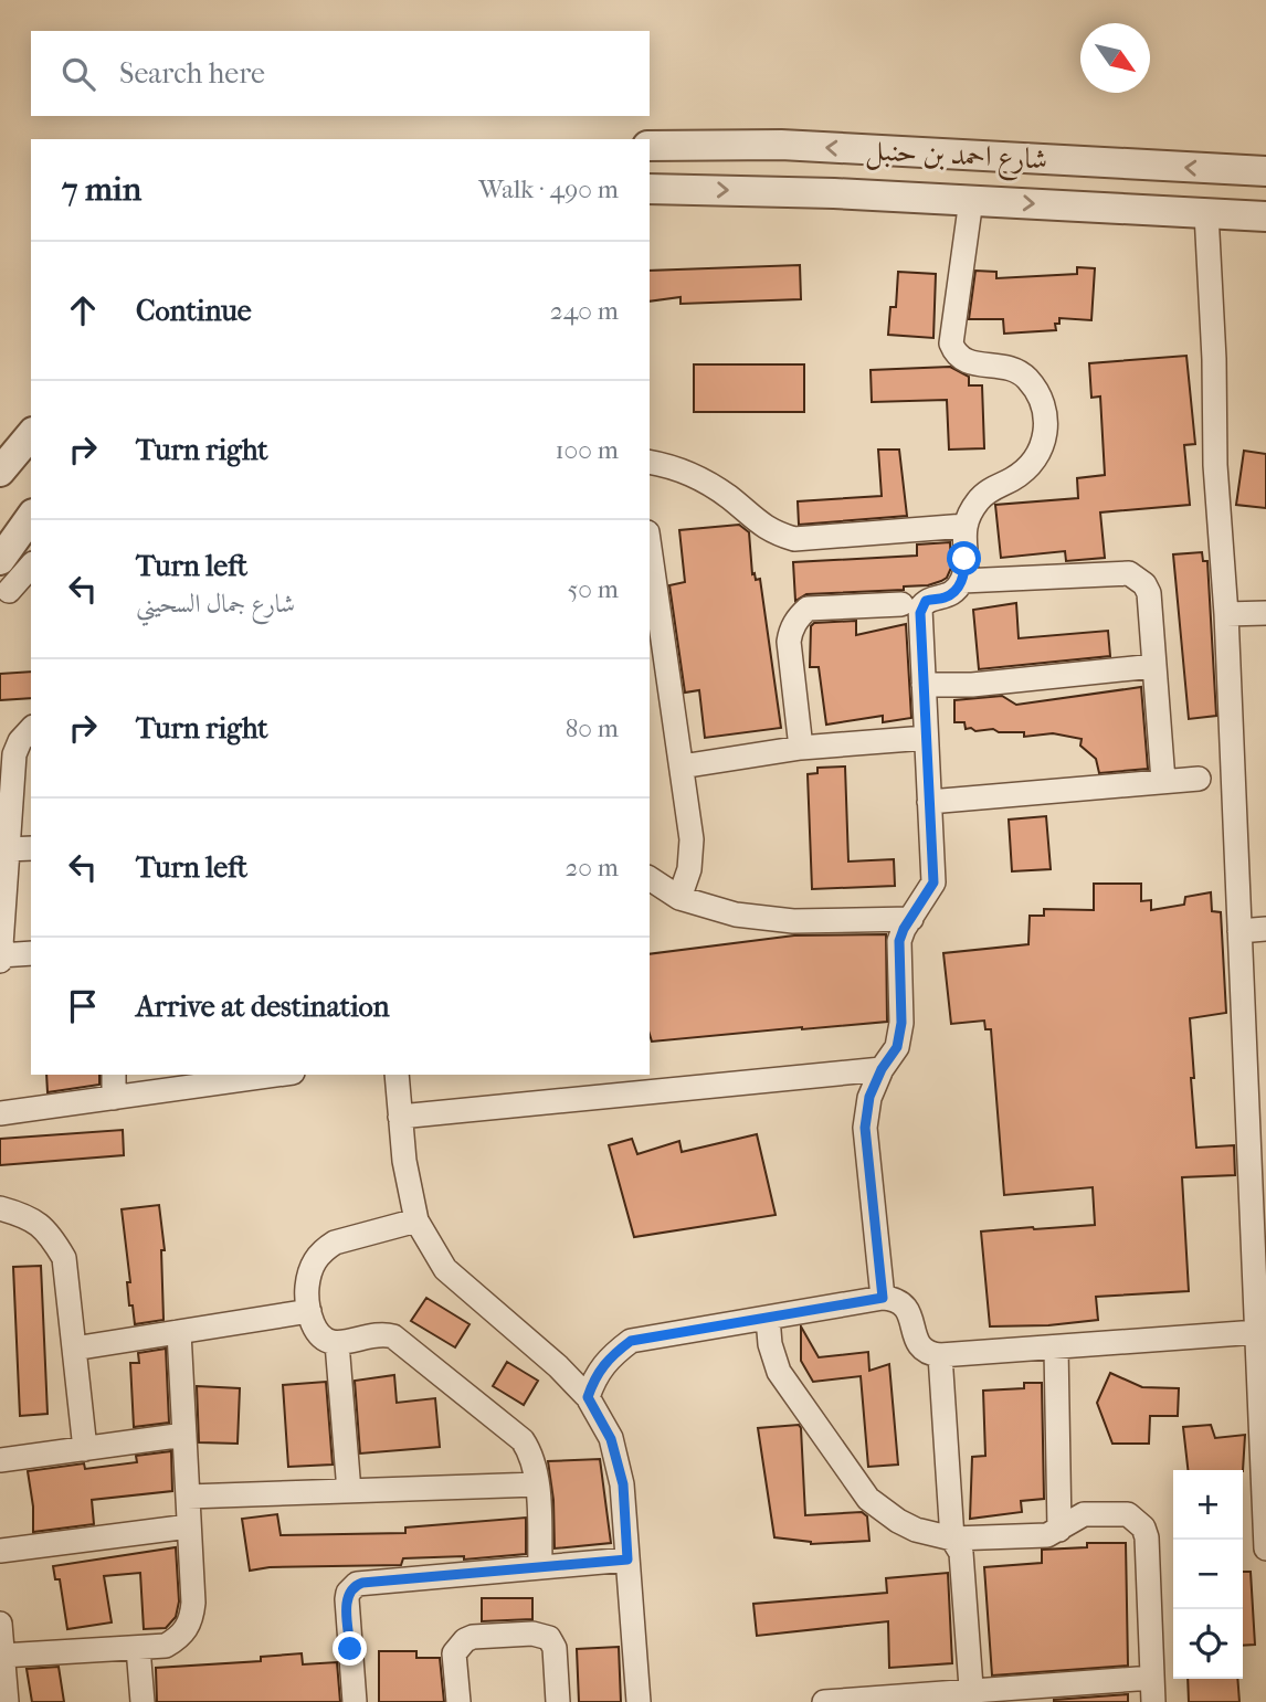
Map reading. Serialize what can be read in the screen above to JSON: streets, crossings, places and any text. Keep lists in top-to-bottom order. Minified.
{"streets":{"street":["شارع احمد بن حنبل"]},"north":"bottom right","page":{"search":"Search here","heading":["7 min","Walk · 490 m"],"list":[["Continue","240 m"],["Turn right","100 m"],["Turn left","شارع جمال السحيني","50 m"],["Turn right","80 m"],["Turn left","20 m"],"Arrive at destination"],"map_buttons":["+","−"]}}
